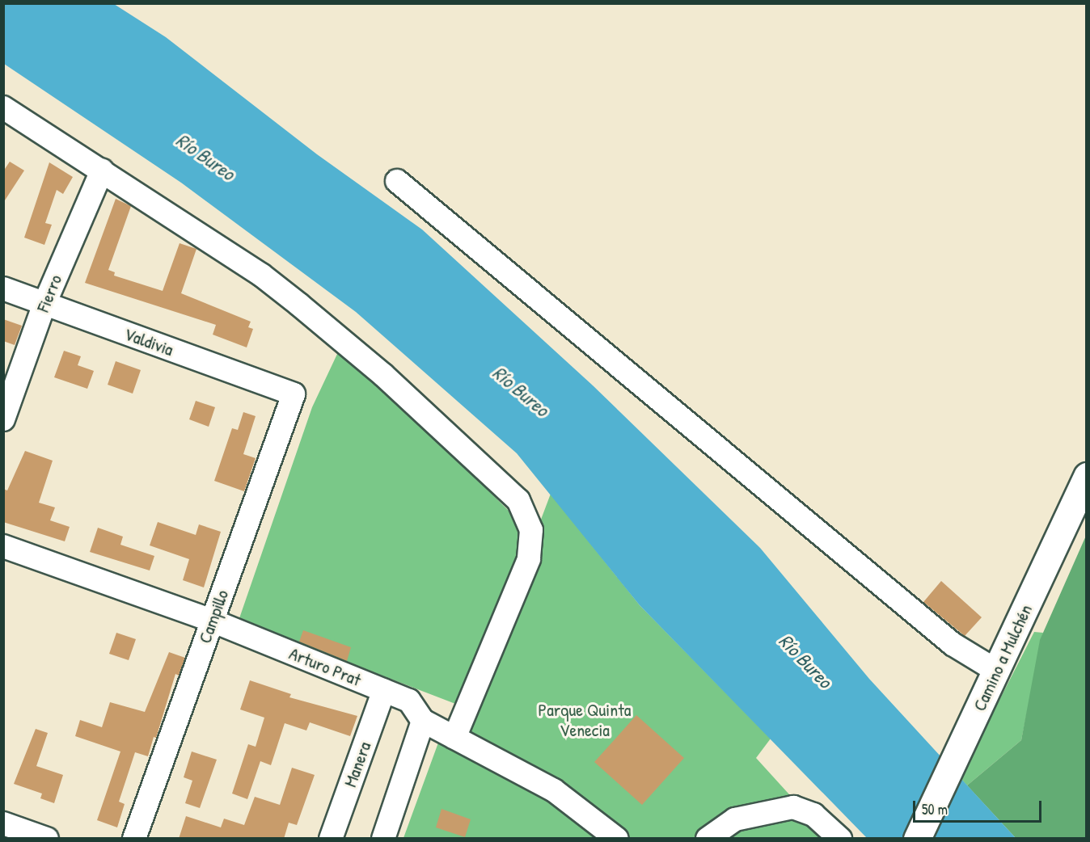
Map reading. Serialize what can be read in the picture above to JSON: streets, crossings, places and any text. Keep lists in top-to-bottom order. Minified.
{"streets":{"main road":["Camino a Mulchén"],"street":["Fierro","Valdivia","Campillo","Arturo Prat","Manera"]},"crossings":[["Fierro","Valdivia"],["Valdivia","Campillo"],["Campillo","Arturo Prat"],["Arturo Prat","Manera"]],"water":["Río Bureo"],"parks":["Parque Quinta Venecia"],"scale_bar":"50 m"}
